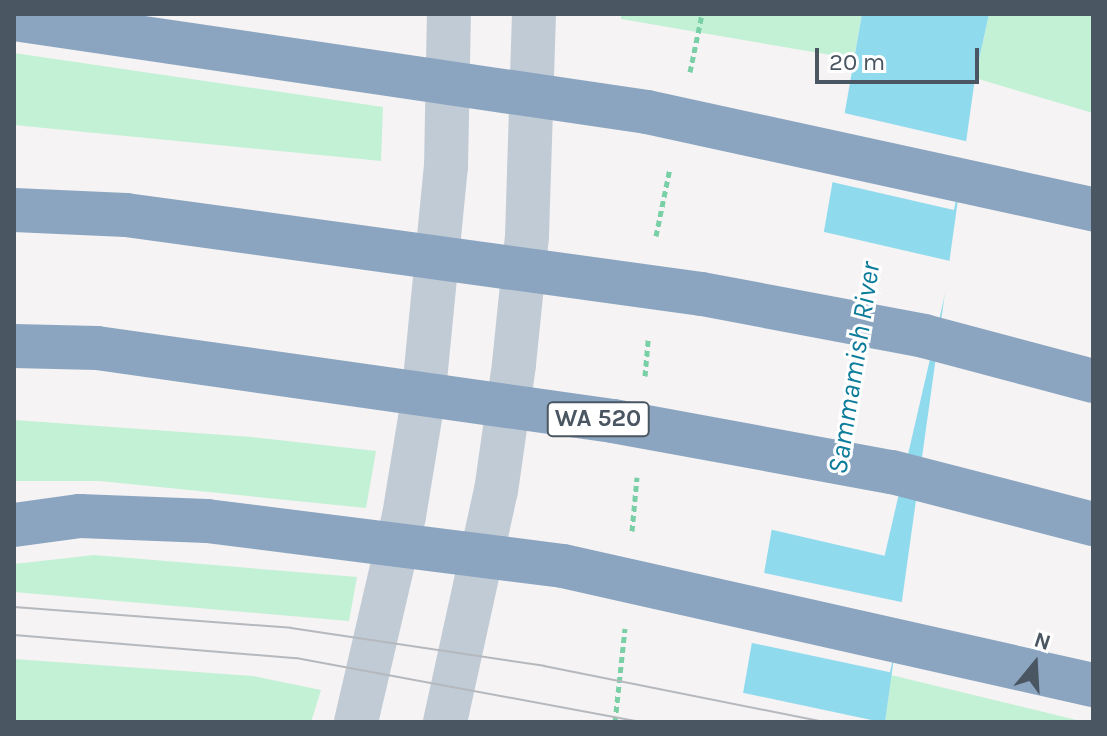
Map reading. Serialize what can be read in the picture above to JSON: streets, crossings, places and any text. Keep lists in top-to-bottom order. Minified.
{"streets":{"highway":["WA 520"]},"water":["Sammamish River"],"scale_bar":"20 m","north":"top"}
